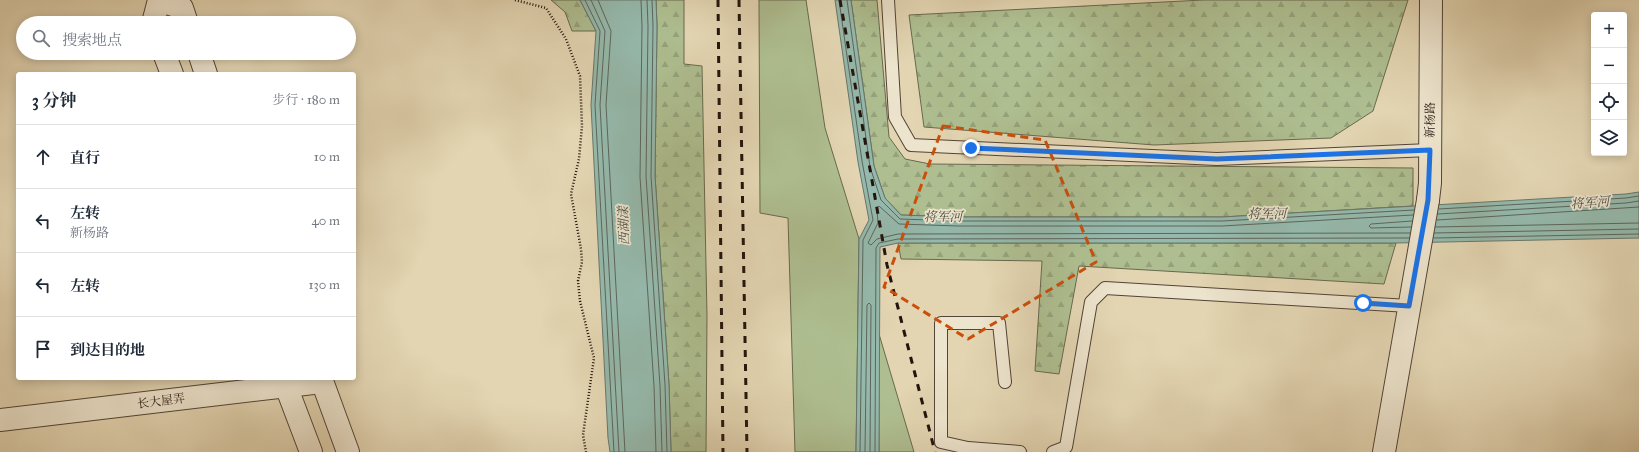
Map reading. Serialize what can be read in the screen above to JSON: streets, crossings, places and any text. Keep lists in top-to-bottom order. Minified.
{"streets":{"street":["新杨路","长大屋弄"]},"water":["将军河","西湖漾"],"page":{"map_buttons":["+","−"],"search":"搜索地点","heading":["3 分钟","步行 · 180 m"],"list":[["直行","10 m"],["左转","新杨路","40 m"],["左转","130 m"],"到达目的地"]}}
